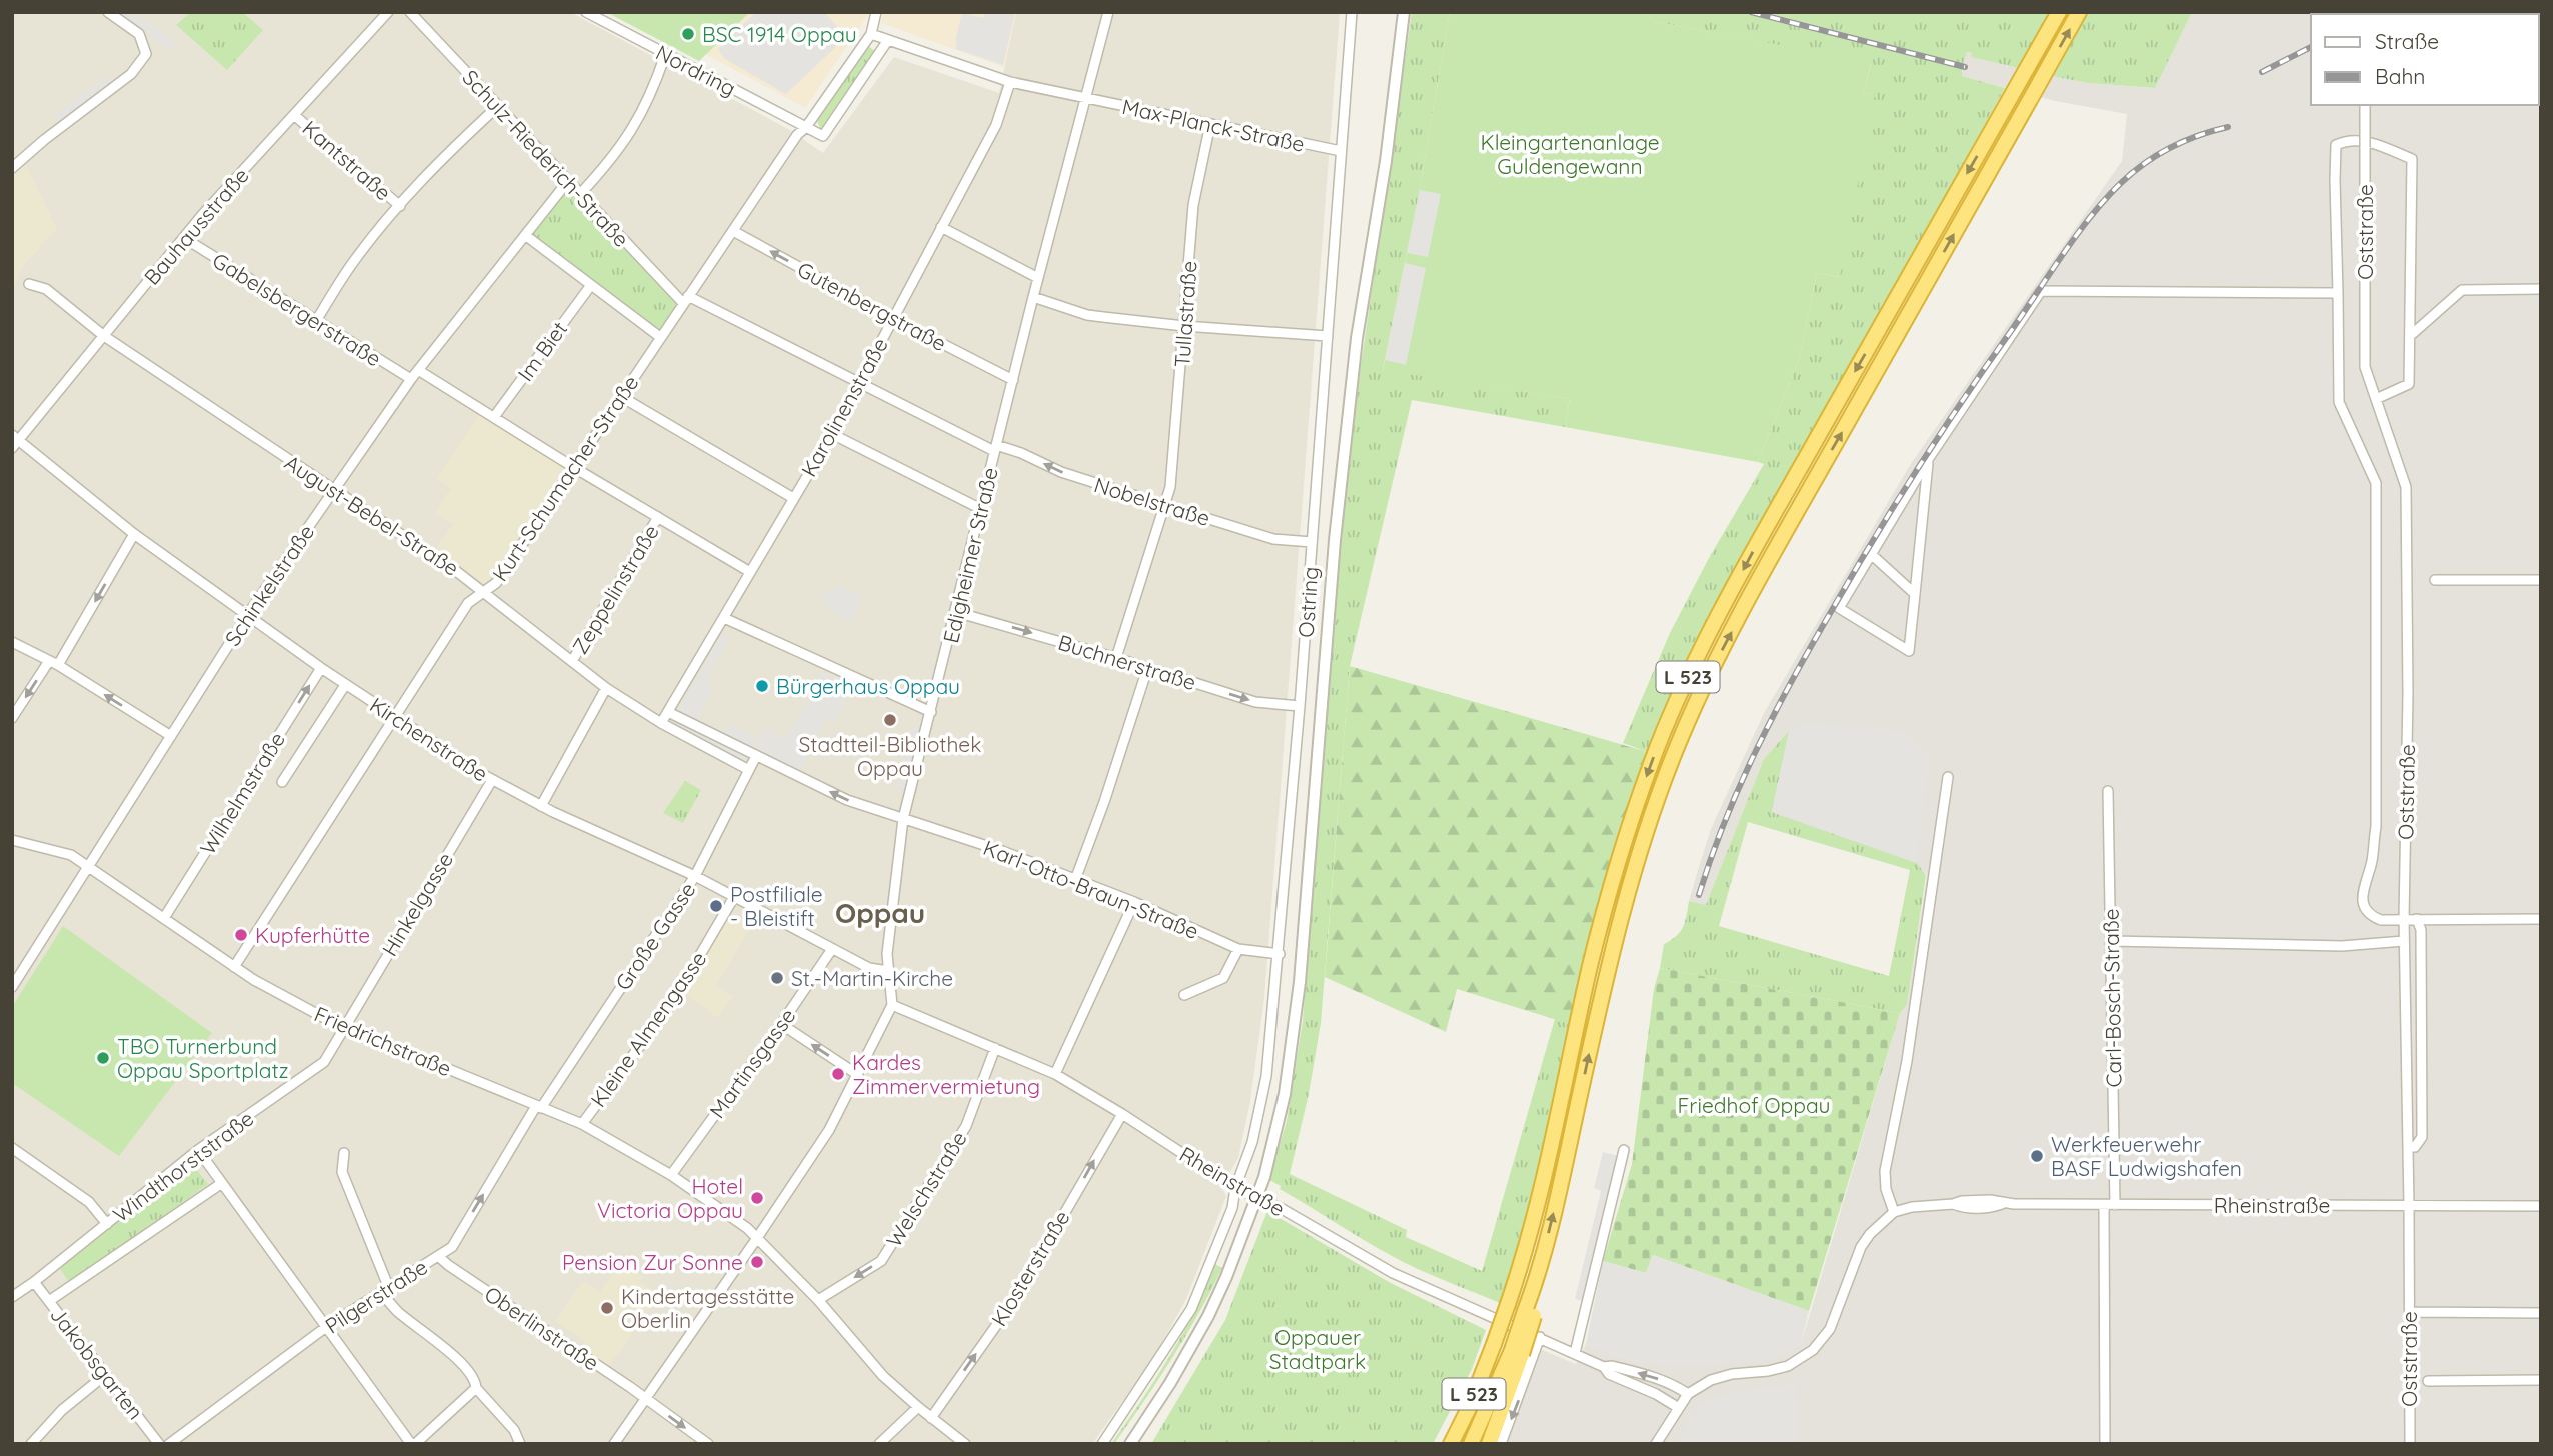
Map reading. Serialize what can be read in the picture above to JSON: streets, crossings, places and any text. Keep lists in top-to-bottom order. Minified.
{"streets":{"highway":["L 523"],"street":["Nordring","Max-Planck-Straße","Schulz-Riederich-Straße","Kantstraße","Bauhausstraße","Oststraße","Gutenbergstraße","Gabelsbergerstraße","Tullastraße","Im Biet","Karolinenstraße","Kurt-Schumacher-Straße","Nobelstraße","August-Bebel-Straße","Edigheimer Straße","Schinkelstraße","Zeppelinstraße","Ostring","Buchnerstraße","Kirchenstraße","Wilhelmstraße","Karl-Otto-Braun-Straße","Hinkelgasse","Große Gasse","Carl-Bosch-Straße","Kleine Almengasse","Friedrichstraße","Martinsgasse","Windthorststraße","Rheinstraße","Welschstraße","Klosterstraße","Pilgerstraße","Oberlinstraße","Jakobsgarten"]},"crossings":[["Nordring","Kurt-Schumacher-Straße"],["Max-Planck-Straße","Tullastraße"],["Max-Planck-Straße","Edigheimer Straße"],["Max-Planck-Straße","Ostring"],["Schulz-Riederich-Straße","Karolinenstraße"],["Schulz-Riederich-Straße","Kurt-Schumacher-Straße"],["Schulz-Riederich-Straße","Nobelstraße"],["Schulz-Riederich-Straße","Schinkelstraße"],["Kantstraße","Bauhausstraße"],["Bauhausstraße","Gabelsbergerstraße"],["Bauhausstraße","August-Bebel-Straße"],["Bauhausstraße","Kirchenstraße"],["Oststraße","Rheinstraße"],["Gutenbergstraße","Karolinenstraße"],["Gutenbergstraße","Kurt-Schumacher-Straße"],["Gutenbergstraße","Edigheimer Straße"],["Gabelsbergerstraße","Schinkelstraße"],["Tullastraße","Nobelstraße"],["Tullastraße","Buchnerstraße"],["Karolinenstraße","Nobelstraße"],["Karolinenstraße","August-Bebel-Straße"],["Kurt-Schumacher-Straße","August-Bebel-Straße"],["Kurt-Schumacher-Straße","Kirchenstraße"],["Kurt-Schumacher-Straße","Friedrichstraße"],["Nobelstraße","Edigheimer Straße"],["Nobelstraße","Ostring"],["August-Bebel-Straße","Schinkelstraße"],["August-Bebel-Straße","Zeppelinstraße"],["August-Bebel-Straße","Große Gasse"],["Edigheimer Straße","Buchnerstraße"],["Edigheimer Straße","Kirchenstraße"],["Edigheimer Straße","Karl-Otto-Braun-Straße"],["Edigheimer Straße","Rheinstraße"],["Schinkelstraße","Kirchenstraße"],["Schinkelstraße","Friedrichstraße"],["Ostring","Buchnerstraße"],["Ostring","Karl-Otto-Braun-Straße"],["Ostring","Rheinstraße"],["Kirchenstraße","Wilhelmstraße"],["Kirchenstraße","Hinkelgasse"],["Kirchenstraße","Große Gasse"],["Kirchenstraße","Kleine Almengasse"],["Kirchenstraße","Martinsgasse"],["Wilhelmstraße","Friedrichstraße"],["Hinkelgasse","Friedrichstraße"],["Hinkelgasse","Windthorststraße"],["Große Gasse","Friedrichstraße"],["Große Gasse","Pilgerstraße"],["Carl-Bosch-Straße","Rheinstraße"],["Kleine Almengasse","Friedrichstraße"],["Friedrichstraße","Martinsgasse"],["Friedrichstraße","Windthorststraße"],["Friedrichstraße","Welschstraße"],["Friedrichstraße","Klosterstraße"],["Friedrichstraße","Pilgerstraße"],["Windthorststraße","Jakobsgarten"],["Rheinstraße","Welschstraße"],["Rheinstraße","Klosterstraße"],["Pilgerstraße","Oberlinstraße"]],"one_way":["Gutenbergstraße","Nobelstraße","Buchnerstraße","Welschstraße","Klosterstraße","Pilgerstraße"],"districts":["Oppau"],"parks":["Kleingartenanlage Guldengewann","Friedhof Oppau","Oppauer Stadtpark"],"places":["BSC 1914 Oppau","Bürgerhaus Oppau","Stadtteil-Bibliothek Oppau","Postfiliale - Bleistift","Kupferhütte","St.-Martin-Kirche","TBO Turnerbund Oppau Sportplatz","Kardes Zimmervermietung","Werkfeuerwehr BASF Ludwigshafen","Hotel Victoria Oppau","Pension Zur Sonne","Kindertagesstätte Oberlin"],"legend":["Straße","Bahn"]}
